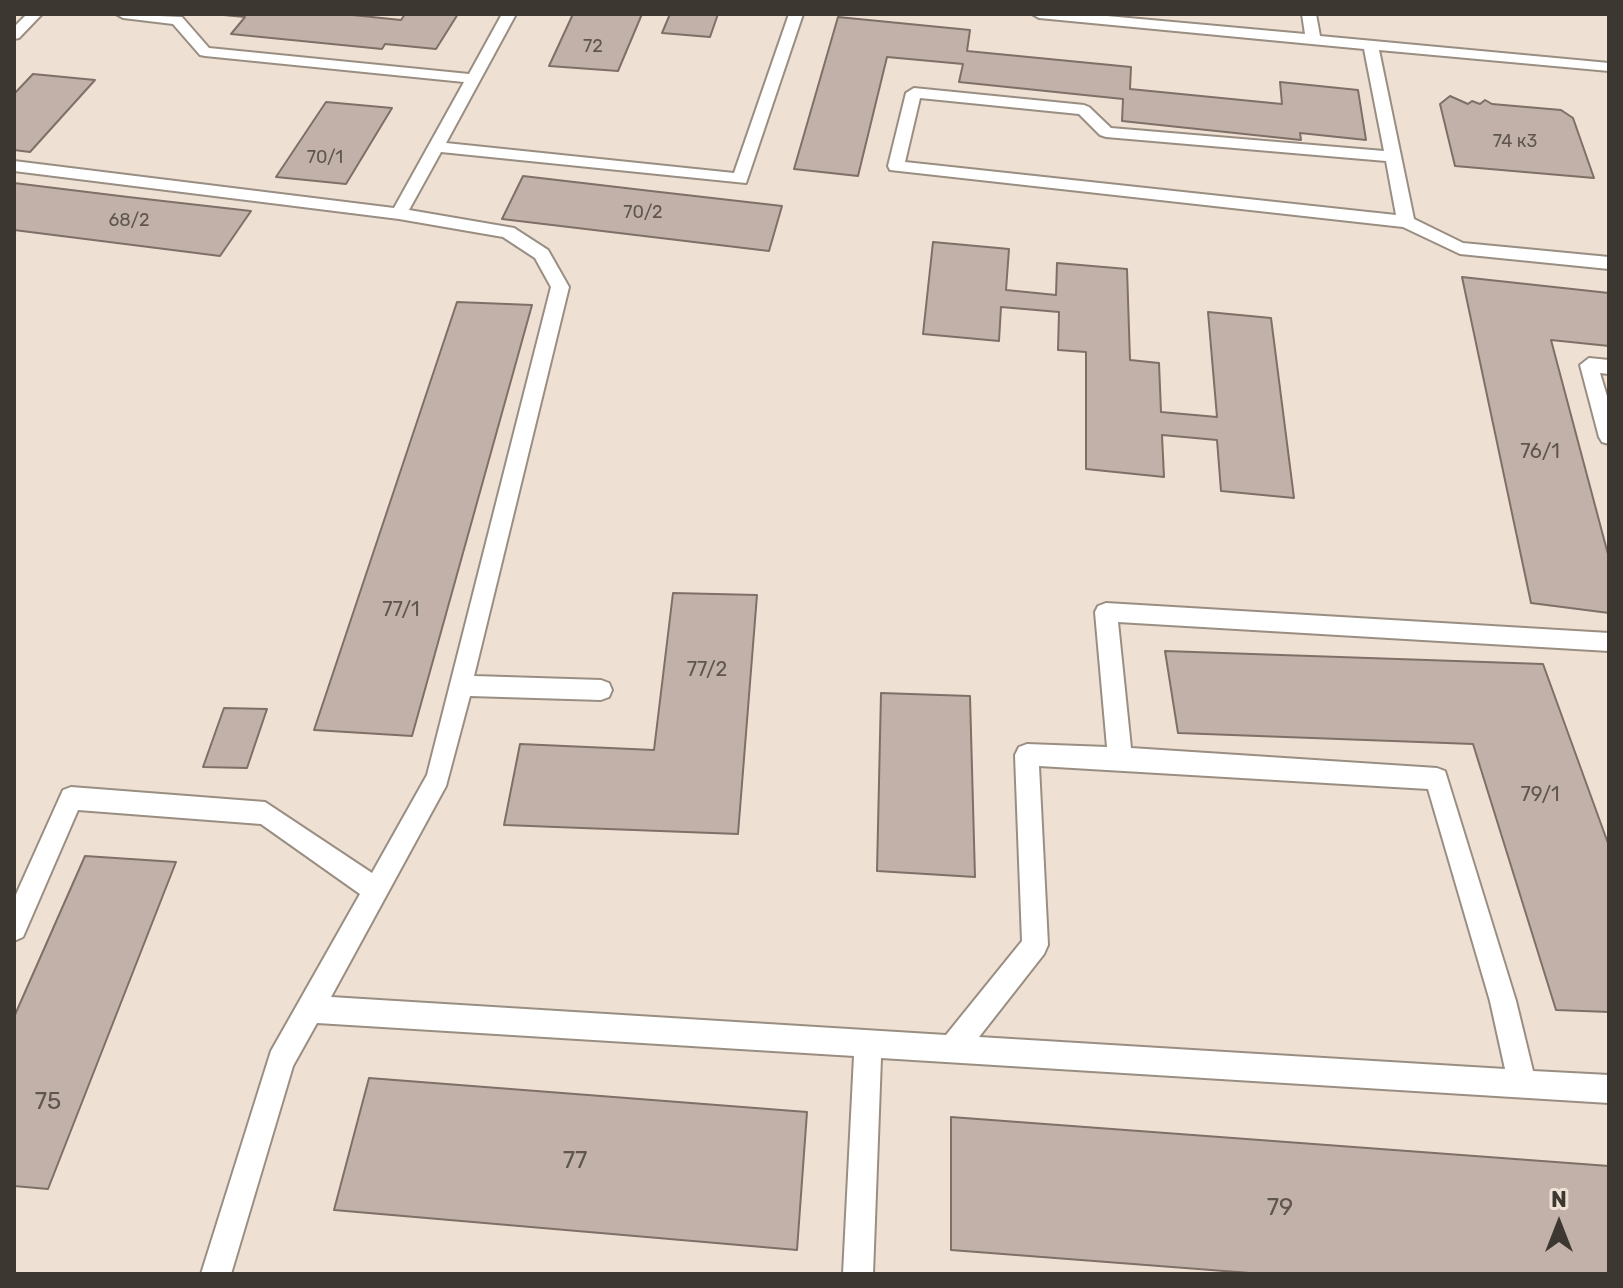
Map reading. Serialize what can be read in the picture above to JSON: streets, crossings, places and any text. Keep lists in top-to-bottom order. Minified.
{"house_numbers":["72","74 к3","70/1","70/2","68/2","76/1","77/1","77/2","79/1","75","77","79"],"north":"top"}
